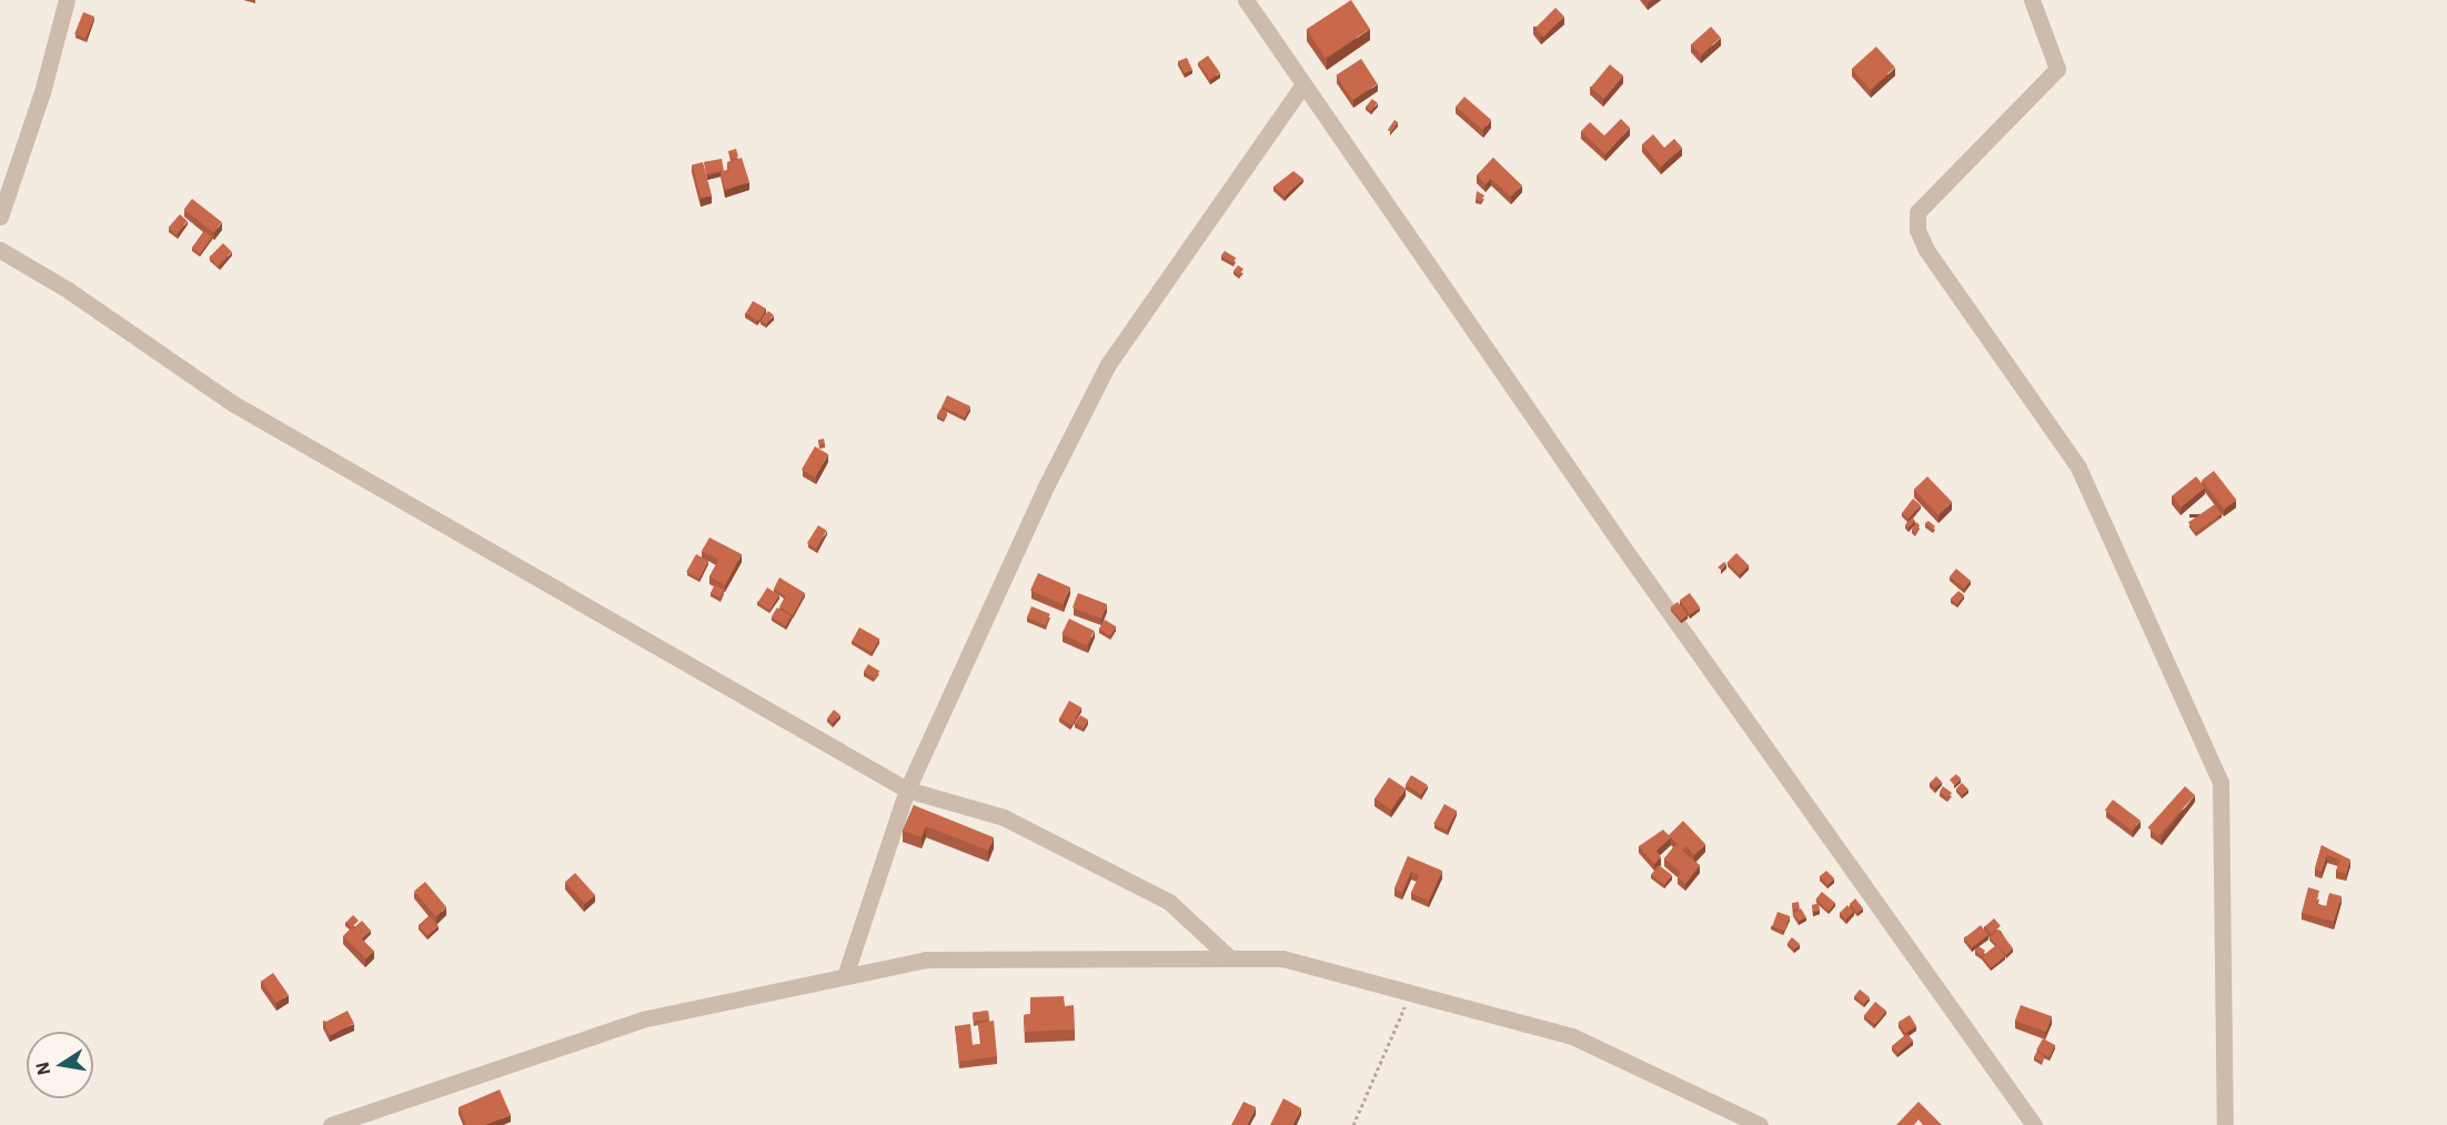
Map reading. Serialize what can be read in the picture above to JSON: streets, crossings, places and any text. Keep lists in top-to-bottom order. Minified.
{"north":"left"}
